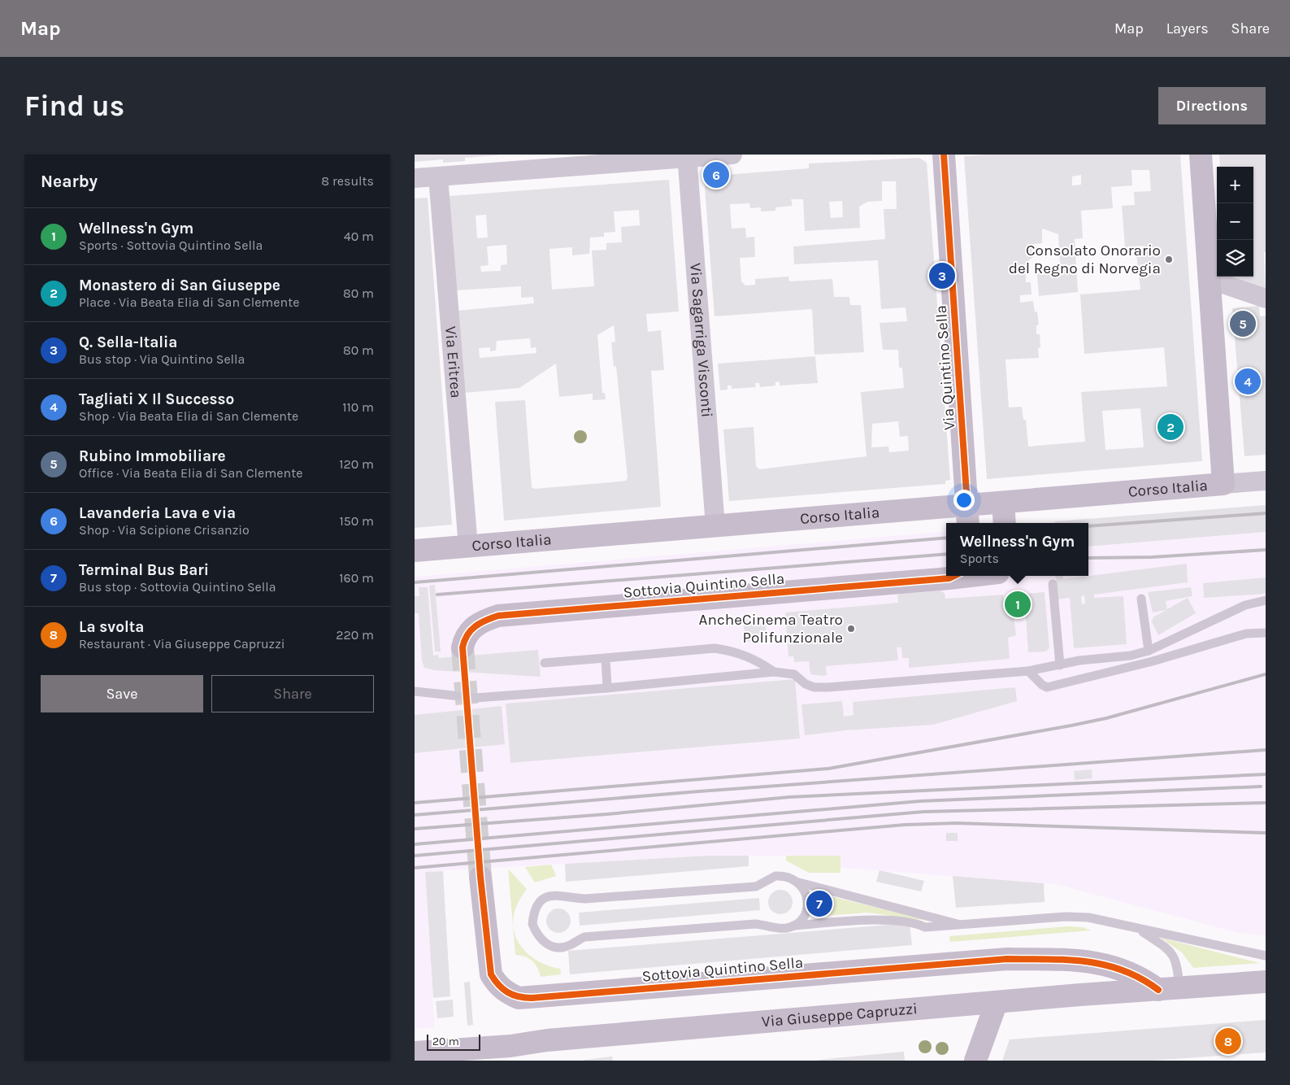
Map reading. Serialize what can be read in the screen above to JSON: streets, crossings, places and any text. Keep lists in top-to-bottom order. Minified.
{"streets":{"street":["Via Sagarriga Visconti","Via Eritrea","Via Quintino Sella","Corso Italia","Sottovia Quintino Sella","Via Giuseppe Capruzzi"]},"crossings":[["Via Sagarriga Visconti","Corso Italia"],["Via Eritrea","Corso Italia"],["Via Quintino Sella","Corso Italia"]],"places":["Consolato Onorario del Regno di Norvegia","AncheCinema Teatro Polifunzionale"],"scale_bar":"20 m","page":{"header":"Map","nav":["Map","Layers","Share"],"buttons":["Directions",["Save","Share"]],"title":"Find us","heading":["Nearby","8 results"],"pins":["6","3","5","4","2","1","7","8"],"map_buttons":["+","−"],"list":[{"mark":"1","name":"Wellness'n Gym","note":"Sports · Sottovia Quintino Sella","value":"40 m"},{"mark":"2","name":"Monastero di San Giuseppe","note":"Place · Via Beata Elia di San Clemente","value":"80 m"},{"mark":"3","name":"Q. Sella-Italia","note":"Bus stop · Via Quintino Sella","value":"80 m"},{"mark":"4","name":"Tagliati X Il Successo","note":"Shop · Via Beata Elia di San Clemente","value":"110 m"},{"mark":"5","name":"Rubino Immobiliare","note":"Office · Via Beata Elia di San Clemente","value":"120 m"},{"mark":"6","name":"Lavanderia Lava e via","note":"Shop · Via Scipione Crisanzio","value":"150 m"},{"mark":"7","name":"Terminal Bus Bari","note":"Bus stop · Sottovia Quintino Sella","value":"160 m"},{"mark":"8","name":"La svolta","note":"Restaurant · Via Giuseppe Capruzzi","value":"220 m"}],"popup":["Wellness'n Gym","Sports"],"scale":"20 m"}}
